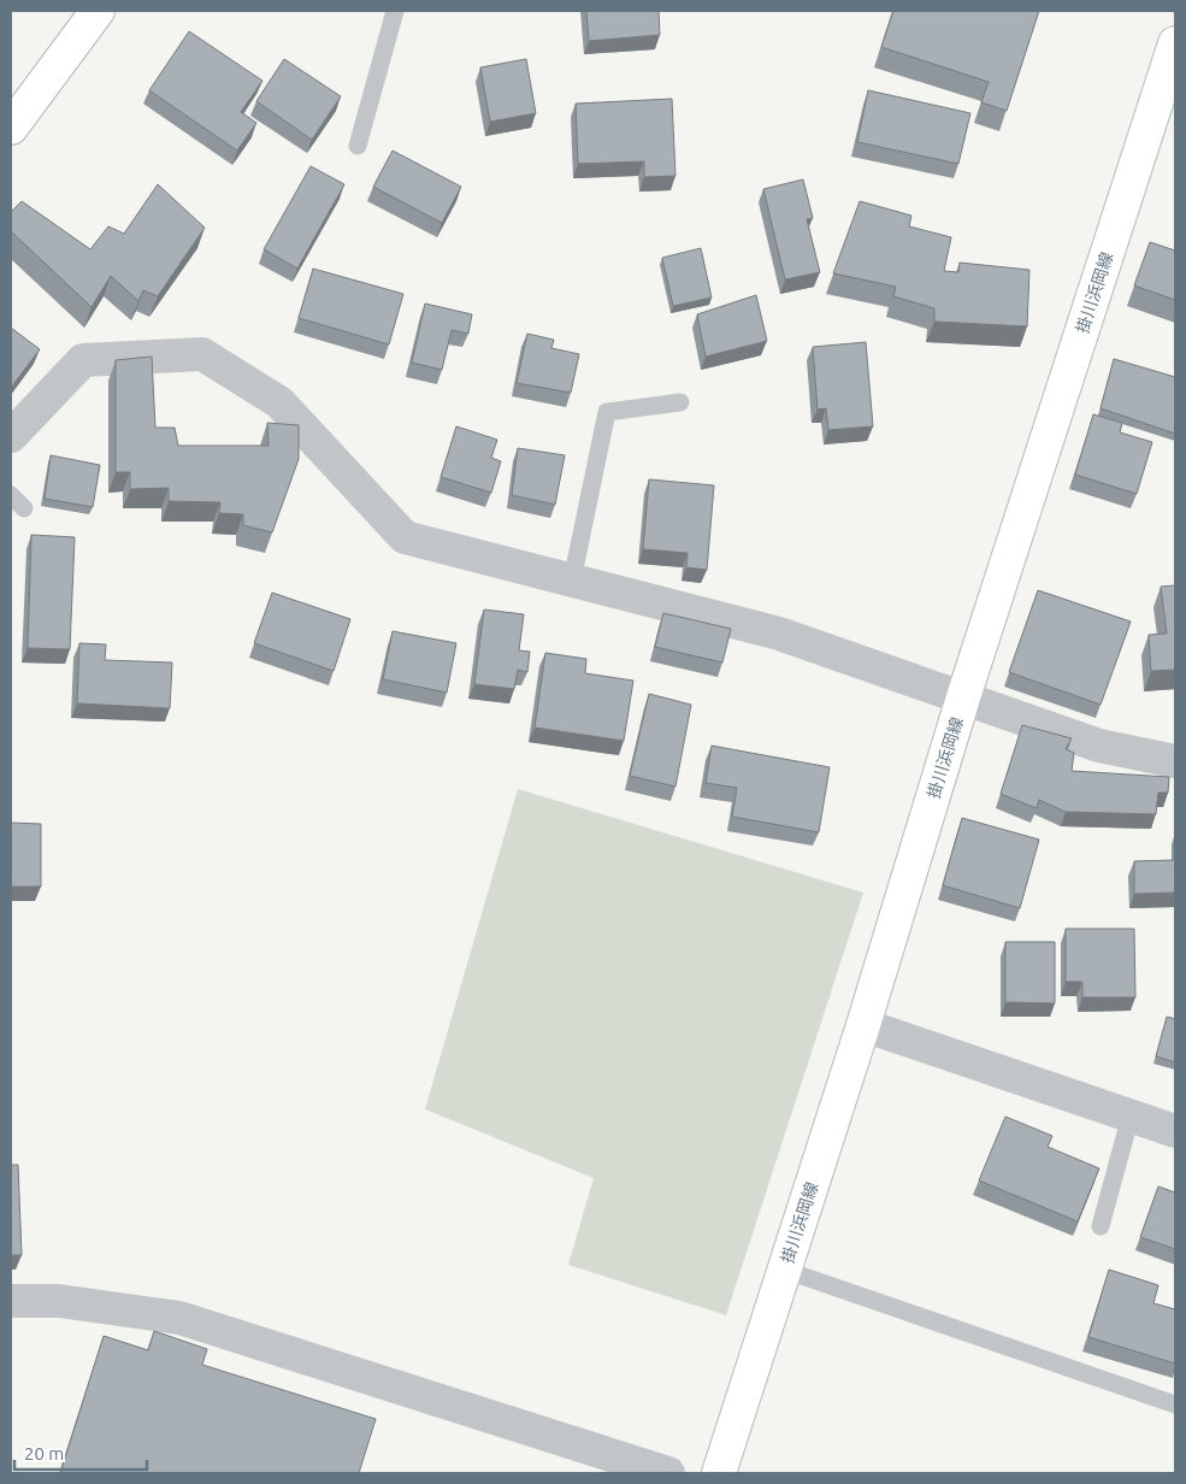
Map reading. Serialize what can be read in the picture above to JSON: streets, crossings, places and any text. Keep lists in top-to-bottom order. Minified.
{"streets":{"main road":["掛川浜岡線"]},"scale_bar":"20 m"}
